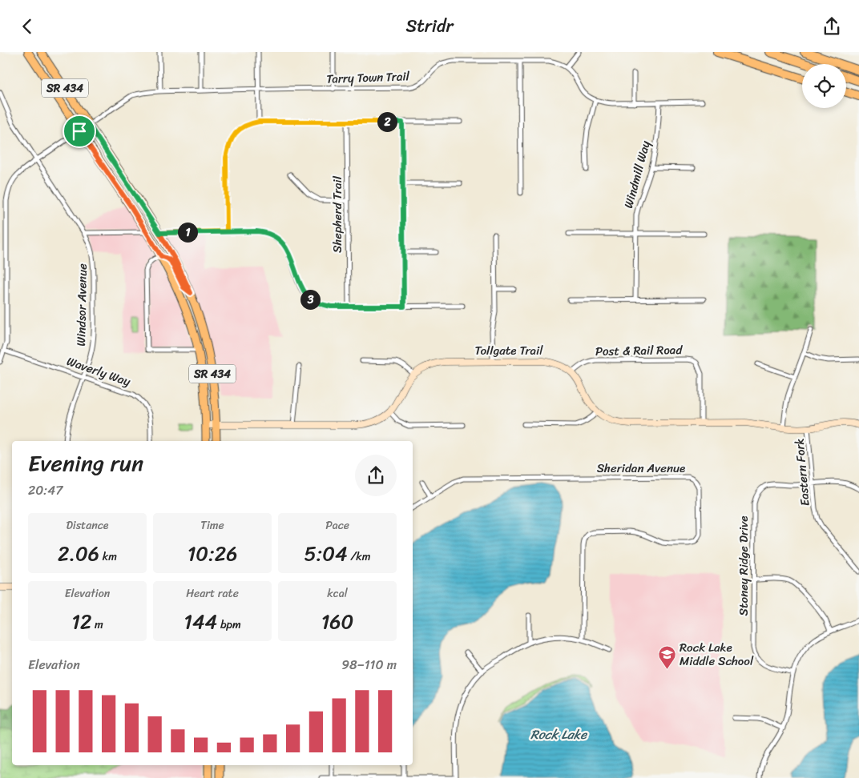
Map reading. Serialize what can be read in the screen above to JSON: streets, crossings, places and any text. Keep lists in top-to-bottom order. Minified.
{"streets":{"main road":["SR 434"],"street":["Tarry Town Trail","Windmill Way","Shepherd Trail","Windsor Avenue","Tollgate Trail","Post & Rail Road","Waverly Way","Sheridan Avenue","Eastern Fork","Stoney Ridge Drive"]},"crossings":[["Tarry Town Trail","SR 434"],["Tarry Town Trail","Windsor Avenue"],["Tarry Town Trail","Waverly Way"],["Windsor Avenue","Waverly Way"],["Tollgate Trail","Post & Rail Road"],["Tollgate Trail","Eastern Fork"],["Eastern Fork","Stoney Ridge Drive"]],"water":["Rock Lake"],"places":{"school or university":["Rock Lake Middle School"]},"page":{"header":"Stridr","pins":["2","1","3"],"heading":["Evening run","20:47"],"stats":[["Distance","2.06 km"],["Time","10:26"],["Pace","5:04 /km"],["Elevation","12 m"],["Heart rate","144 bpm"],["kcal","160"]],"chart":["Elevation","98–110 m"]}}
